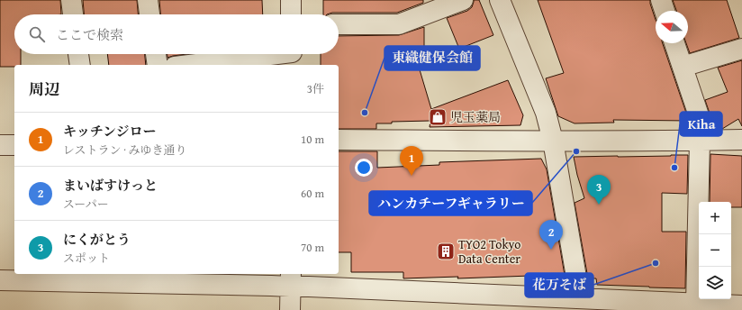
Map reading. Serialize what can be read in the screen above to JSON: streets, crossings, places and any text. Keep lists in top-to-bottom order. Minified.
{"places":{"other":["東織健保会館","ハンカチーフギャラリー","Kiha","花万そば"],"shop":["児玉薬局"],"building":["TYO2 Tokyo Data Center"]},"north":"left","page":{"search":"ここで検索","heading":["周辺","3件"],"list":[{"mark":"1","name":"キッチンジロー","note":"レストラン · みゆき通り","value":"10 m"},{"mark":"2","name":"まいばすけっと","note":"スーパー","value":"60 m"},{"mark":"3","name":"にくがとう","note":"スポット","value":"70 m"}],"pins":["1","3","2"],"map_buttons":["+","−"]}}
